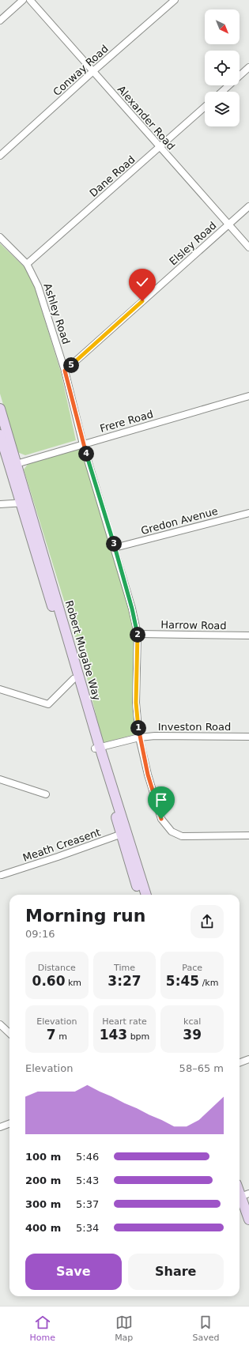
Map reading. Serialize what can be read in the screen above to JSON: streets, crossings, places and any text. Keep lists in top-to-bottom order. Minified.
{"streets":{"main road":["Robert Mugabe Way"],"street":["Conway Road","Alexander Road","Dane Road","Elsley Road","Ashley Road","Frere Road","Gredon Avenue","Harrow Road","Investon Road","Meath Creasent"]},"crossings":[["Conway Road","Alexander Road"],["Alexander Road","Dane Road"],["Alexander Road","Elsley Road"],["Dane Road","Ashley Road"],["Elsley Road","Ashley Road"],["Ashley Road","Frere Road"],["Ashley Road","Gredon Avenue"],["Ashley Road","Harrow Road"],["Ashley Road","Investon Road"],["Frere Road","Robert Mugabe Way"],["Robert Mugabe Way","Investon Road"],["Robert Mugabe Way","Meath Creasent"]],"north":"bottom right","page":{"pins":["5","4","3","2","1"],"heading":["Morning run","09:16"],"stats":[["Distance","0.60 km"],["Time","3:27"],["Pace","5:45 /km"],["Elevation","7 m"],["Heart rate","143 bpm"],["kcal","39"]],"chart":["Elevation","58–65 m"],"list":[{"name":"100 m","note":"5:46"},{"name":"200 m","note":"5:43"},{"name":"300 m","note":"5:37"},{"name":"400 m","note":"5:34"}],"buttons":["Save","Share"],"tabs":["Home","Map","Saved"]}}
